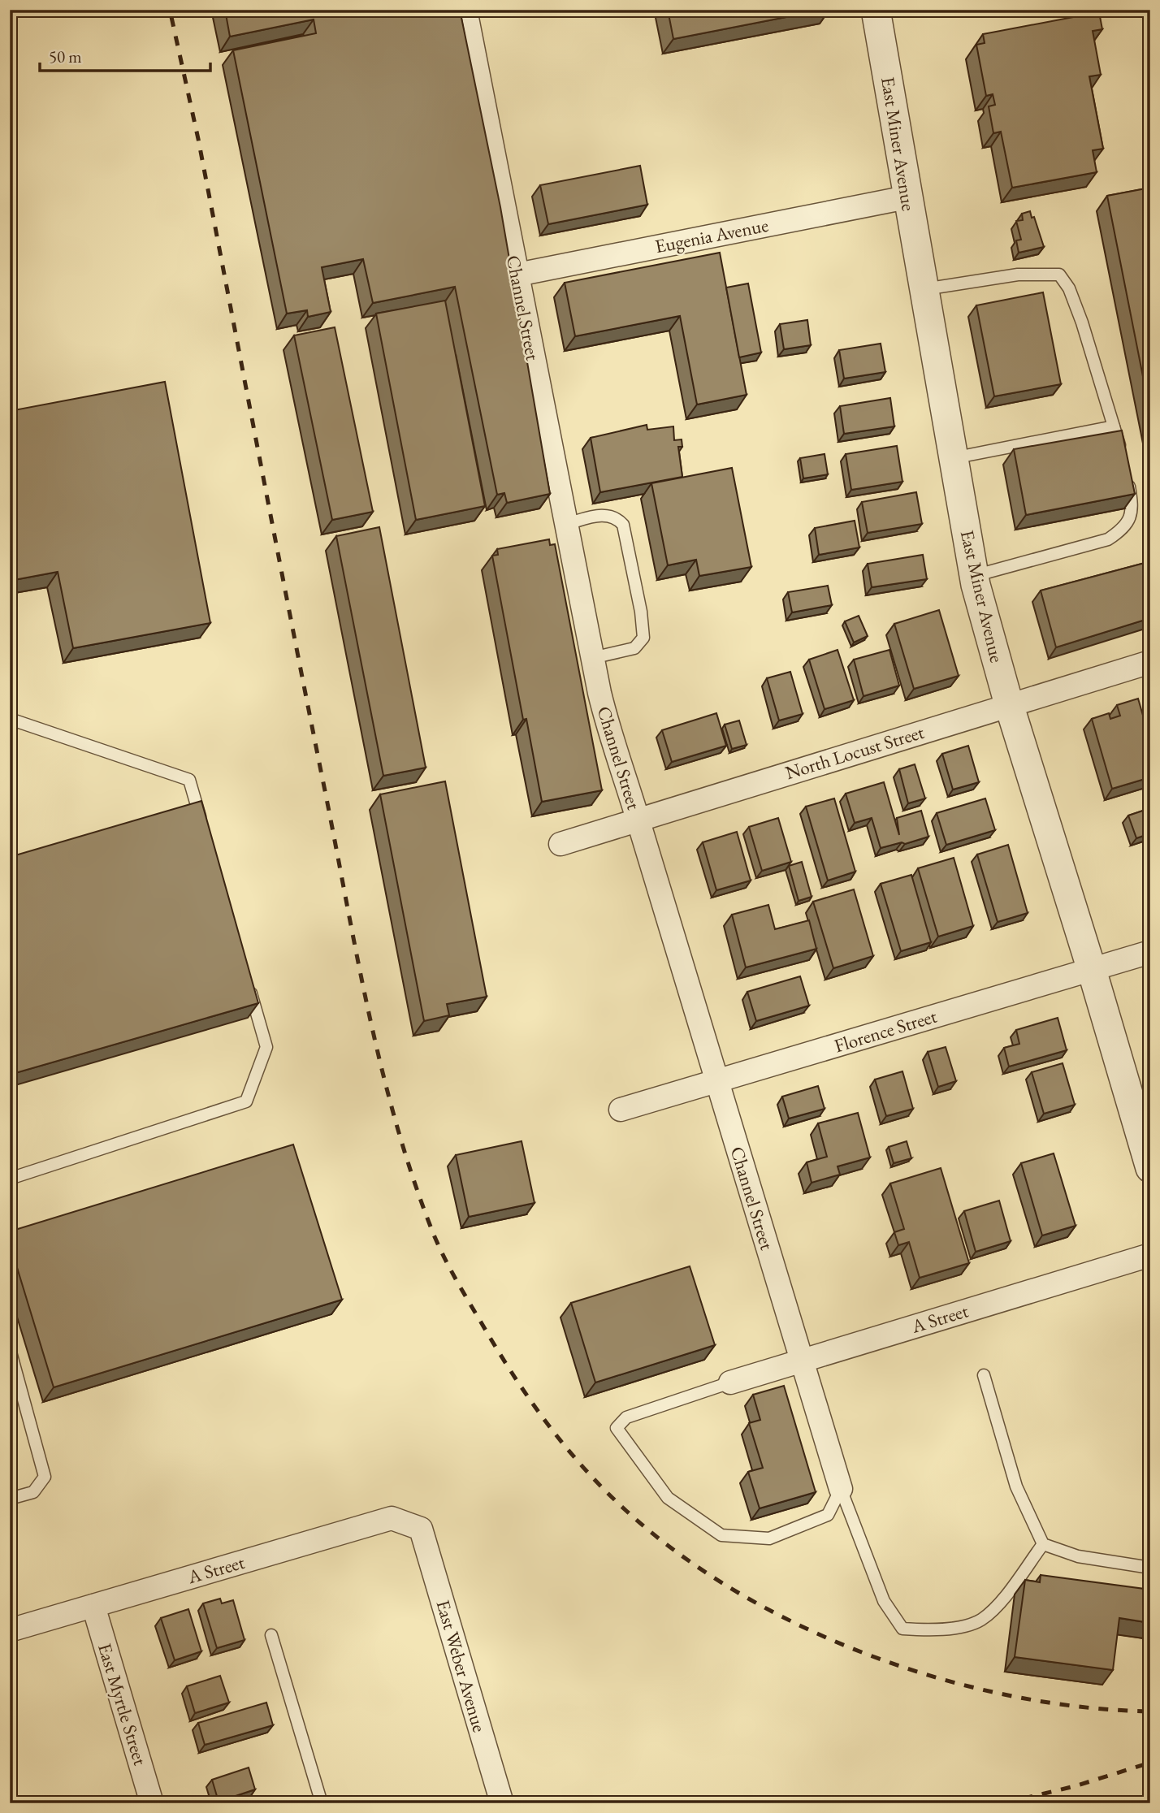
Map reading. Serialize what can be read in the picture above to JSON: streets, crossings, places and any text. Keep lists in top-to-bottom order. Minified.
{"streets":{"street":["East Miner Avenue","Eugenia Avenue","Channel Street","North Locust Street","Florence Street","A Street","East Weber Avenue","East Myrtle Street"]},"crossings":[["East Miner Avenue","Eugenia Avenue"],["East Miner Avenue","North Locust Street"],["East Miner Avenue","Florence Street"],["Eugenia Avenue","Channel Street"],["Channel Street","North Locust Street"],["Channel Street","Florence Street"],["Channel Street","A Street"],["A Street","East Weber Avenue"],["A Street","East Myrtle Street"]],"scale_bar":"50 m"}
